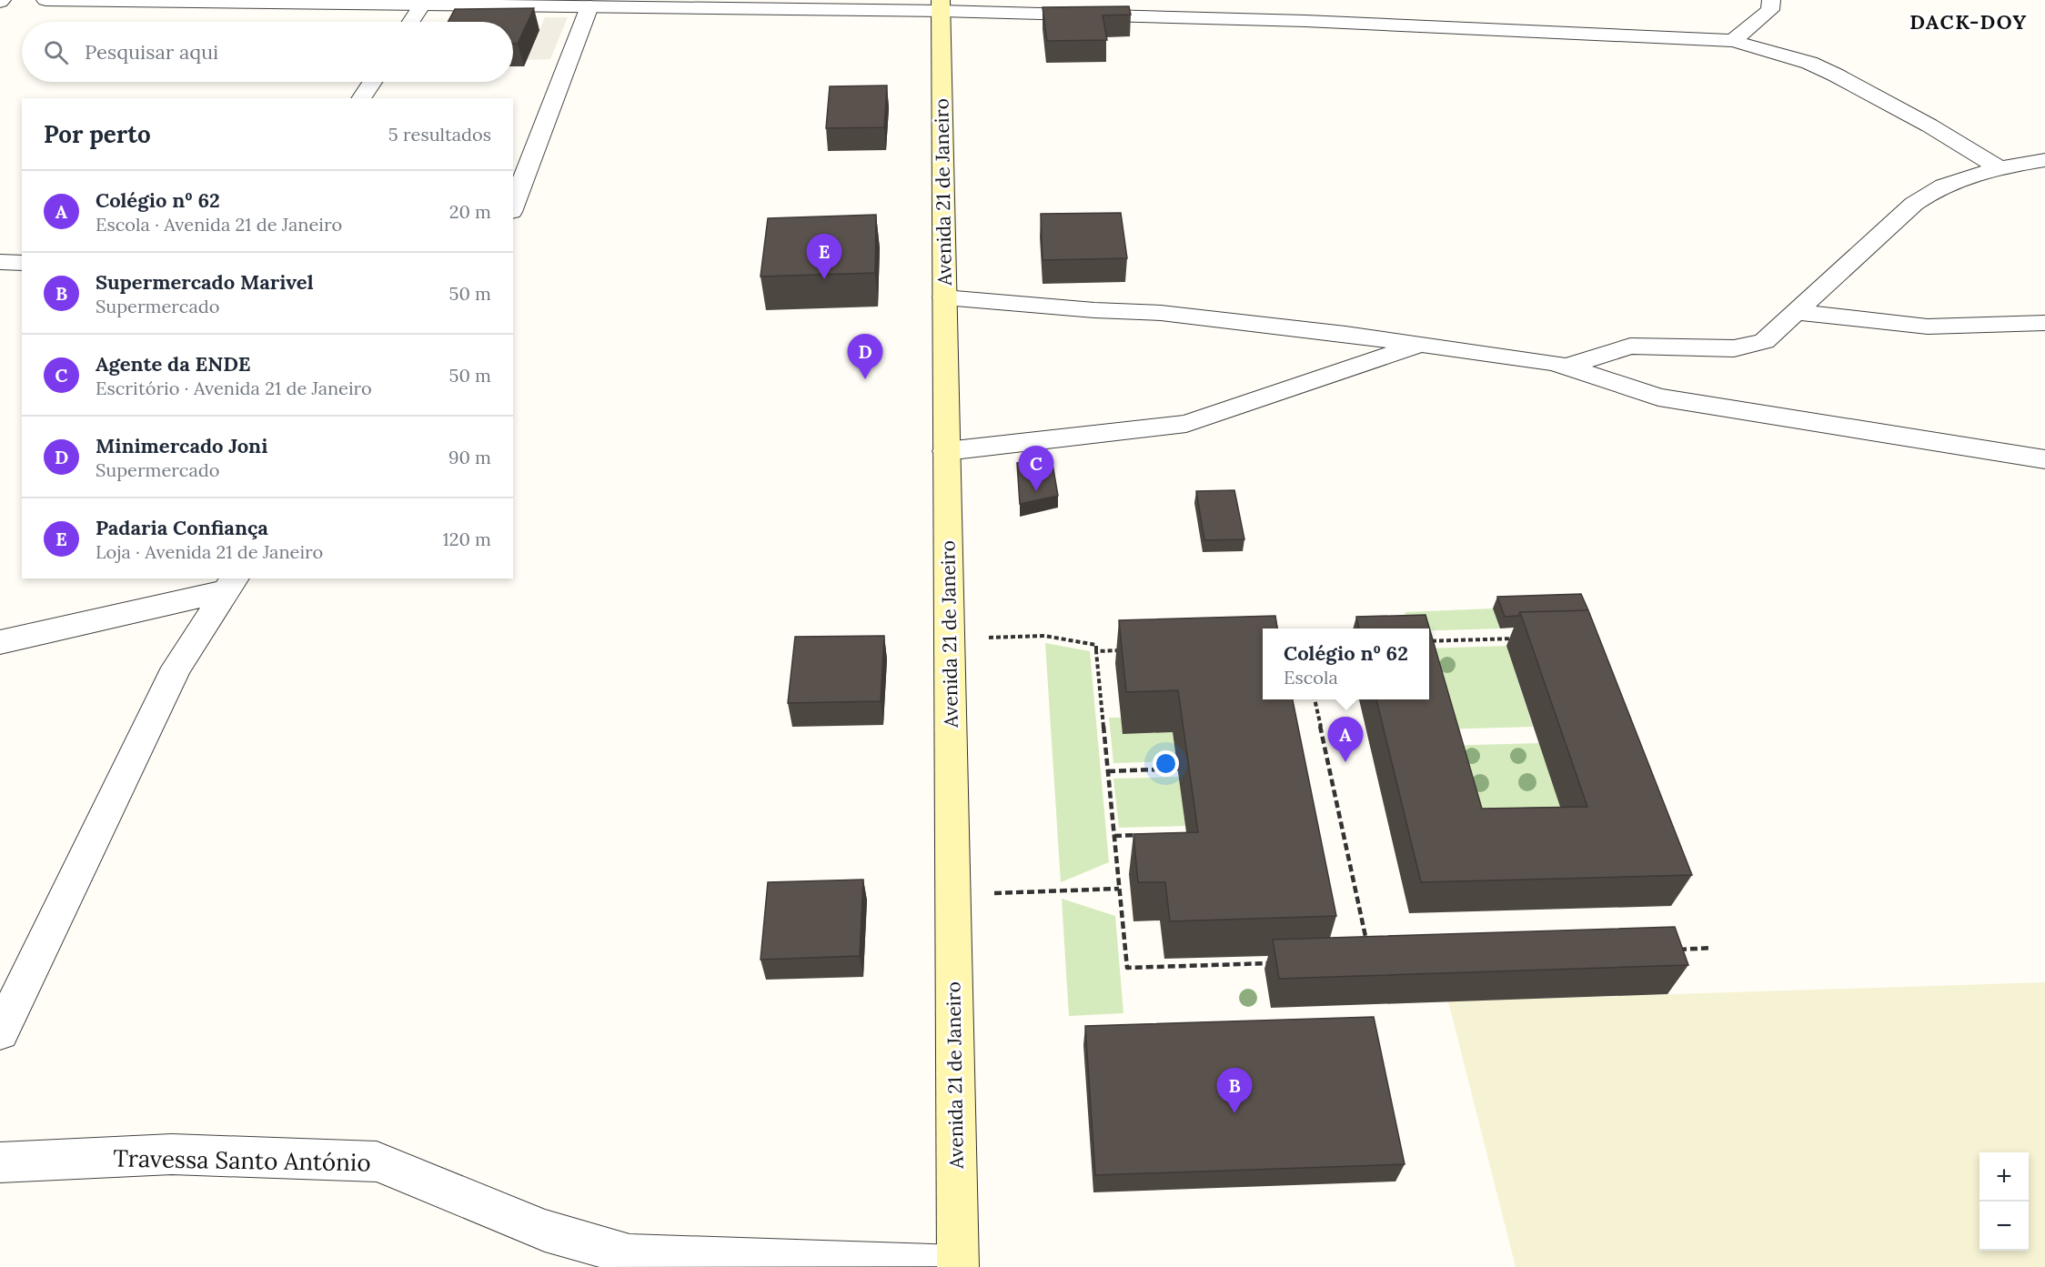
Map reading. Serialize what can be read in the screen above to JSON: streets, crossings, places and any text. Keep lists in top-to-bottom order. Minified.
{"streets":{"main road":["Avenida 21 de Janeiro"],"street":["Travessa Santo António"]},"crossings":[["Avenida 21 de Janeiro","Travessa Santo António"]],"districts":["DACK-DOY"],"page":{"search":"Pesquisar aqui","heading":["Por perto","5 resultados"],"list":[{"mark":"A","name":"Colégio nº 62","note":"Escola · Avenida 21 de Janeiro","value":"20 m"},{"mark":"B","name":"Supermercado Marivel","note":"Supermercado","value":"50 m"},{"mark":"C","name":"Agente da ENDE","note":"Escritório · Avenida 21 de Janeiro","value":"50 m"},{"mark":"D","name":"Minimercado Joni","note":"Supermercado","value":"90 m"},{"mark":"E","name":"Padaria Confiança","note":"Loja · Avenida 21 de Janeiro","value":"120 m"}],"pins":["E","D","C","A","B"],"popup":["Colégio nº 62","Escola"],"map_buttons":["+","−"]}}
